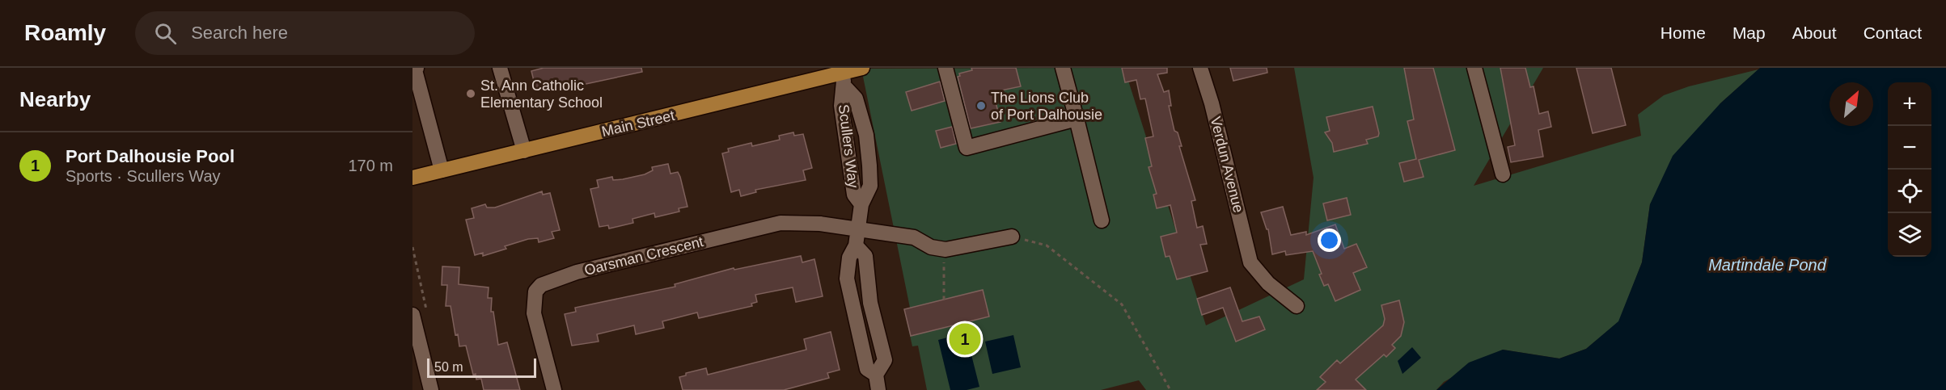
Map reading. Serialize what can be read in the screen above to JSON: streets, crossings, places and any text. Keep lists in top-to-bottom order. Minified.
{"streets":{"main road":["Main Street"],"street":["Scullers Way","Verdun Avenue","Oarsman Crescent"]},"crossings":[["Main Street","Scullers Way"],["Scullers Way","Oarsman Crescent"]],"water":["Martindale Pond"],"places":["St. Ann Catholic Elementary School","The Lions Club of Port Dalhousie"],"scale_bar":"50 m","north":"top right","page":{"header":"Roamly","search":"Search here","nav":["Home","Map","About","Contact"],"heading":"Nearby","map_buttons":["+","−"],"list":[{"mark":"1","name":"Port Dalhousie Pool","note":"Sports · Scullers Way","value":"170 m"}],"pins":"1","scale":"50 m"}}
